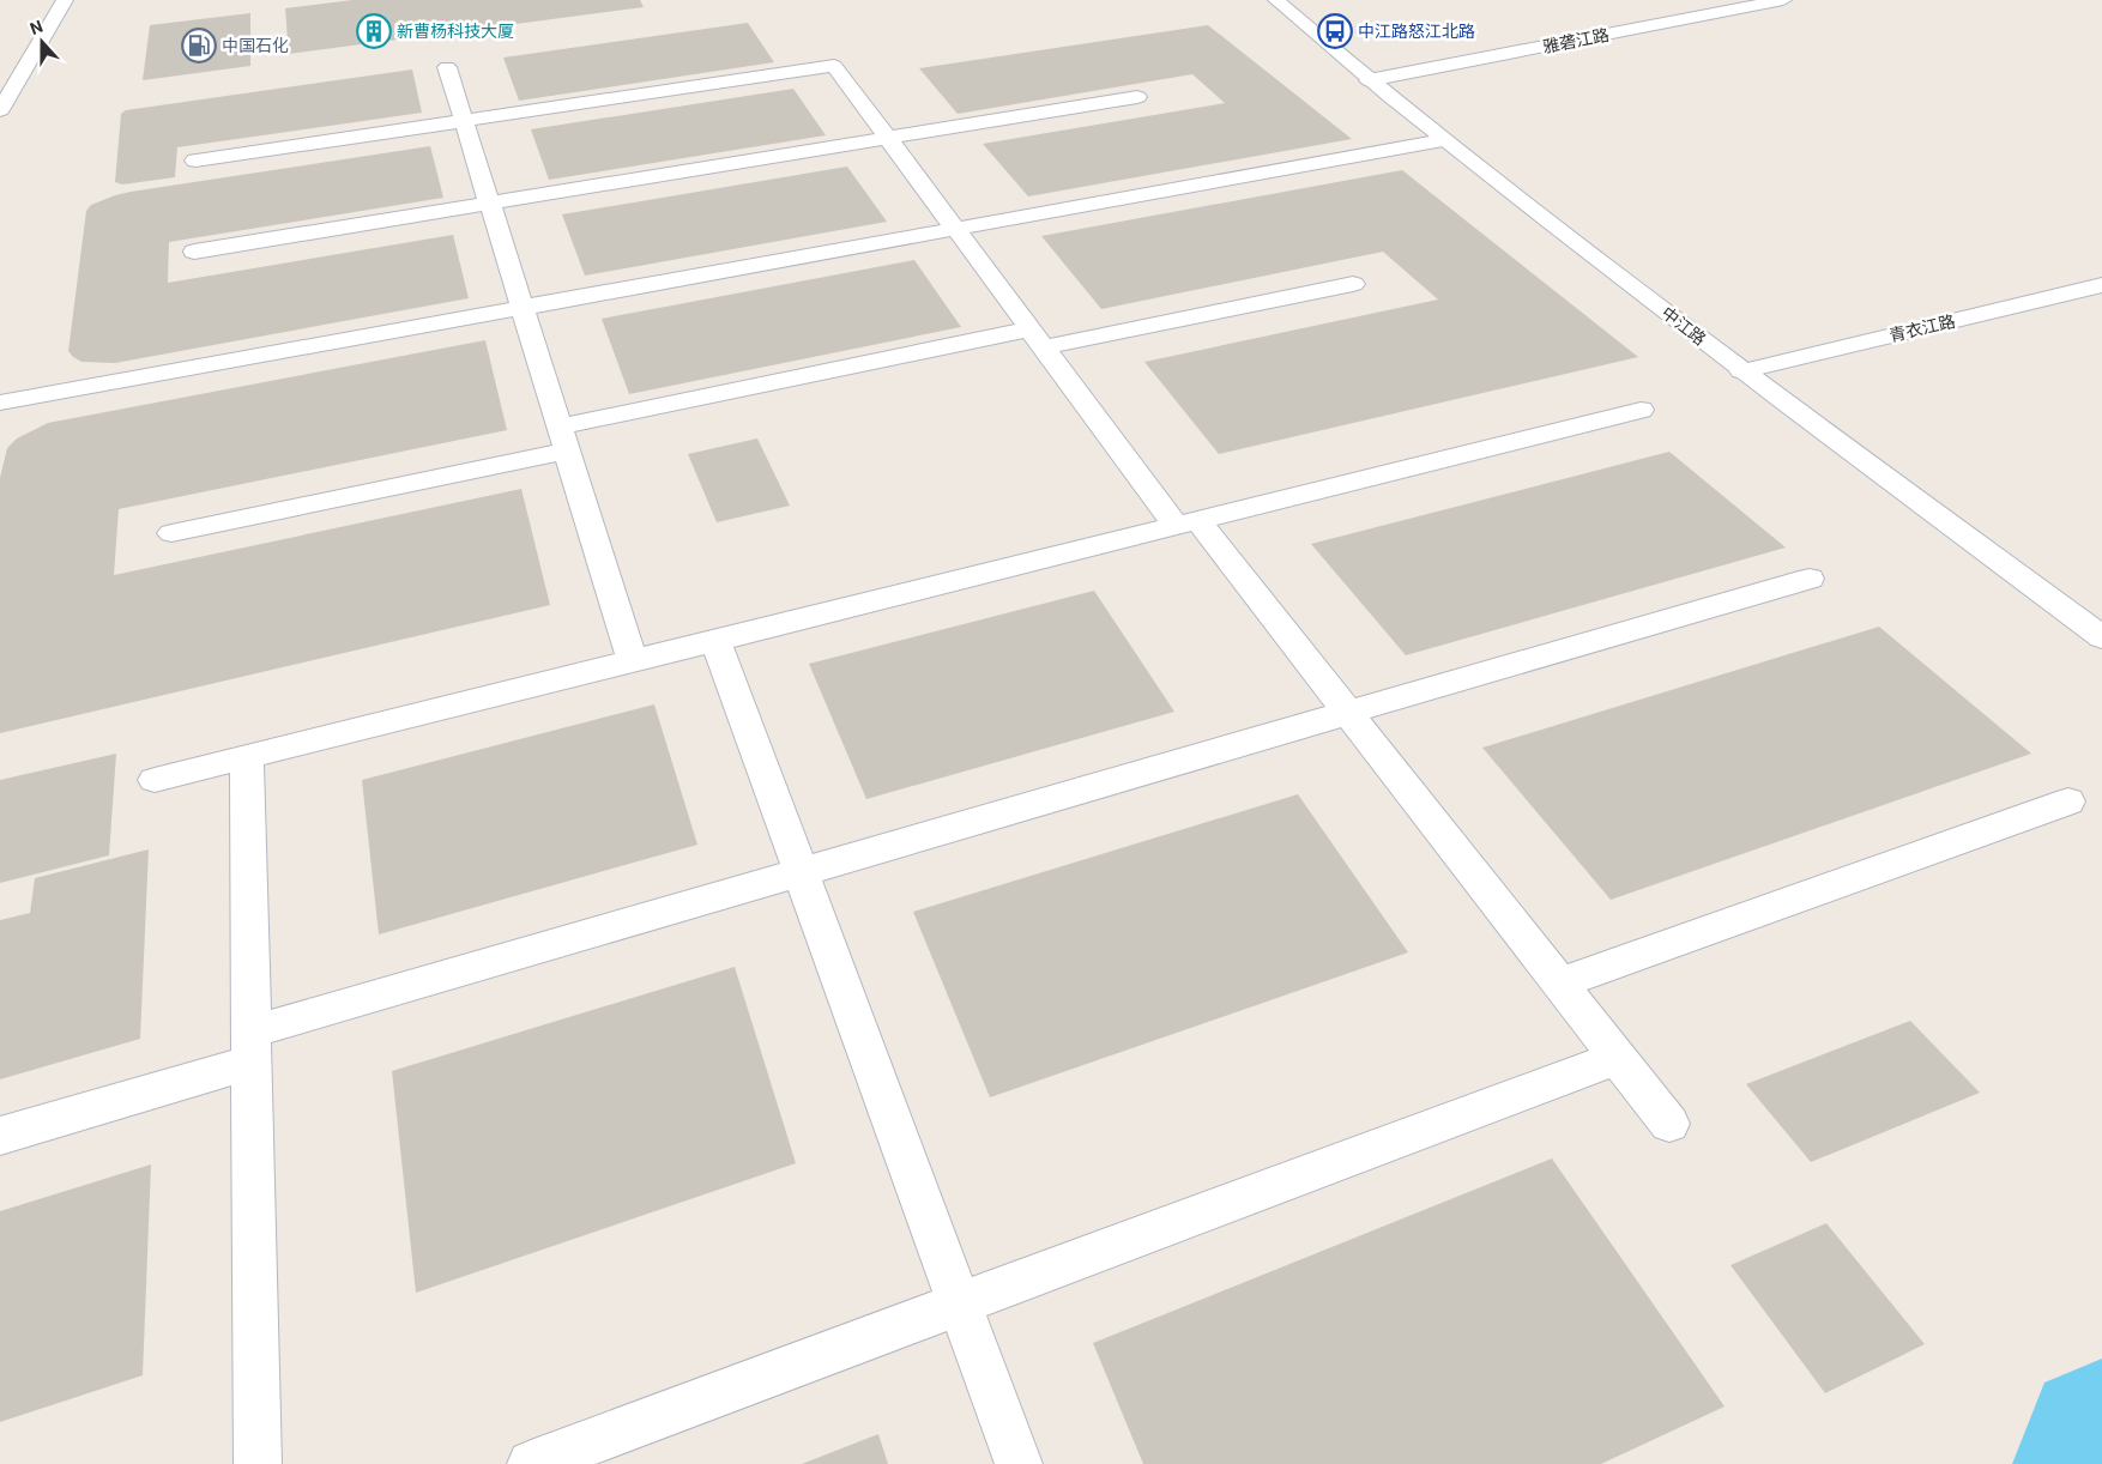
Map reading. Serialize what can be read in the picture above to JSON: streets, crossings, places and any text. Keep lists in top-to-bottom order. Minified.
{"streets":{"street":["雅砻江路","中江路","青衣江路"]},"crossings":[["雅砻江路","中江路"],["中江路","青衣江路"]],"places":{"building":["新曹杨科技大厦"],"bus stop":["中江路怒江北路"],"fuel station":["中国石化"]},"north":"top"}
